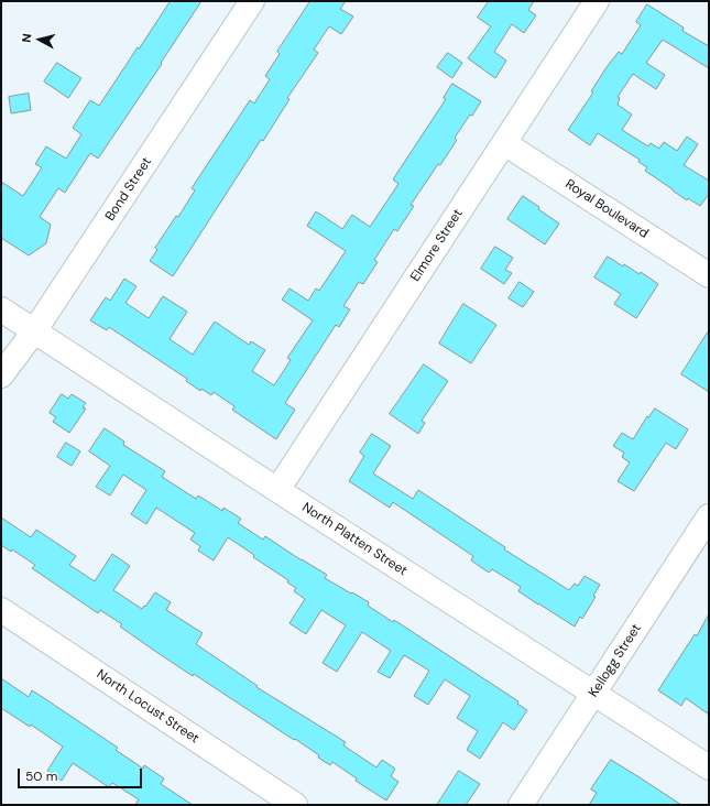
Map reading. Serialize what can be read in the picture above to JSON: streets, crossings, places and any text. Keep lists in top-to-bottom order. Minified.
{"streets":{"street":["Bond Street","Royal Boulevard","Elmore Street","North Platten Street","Kellogg Street","North Locust Street"]},"crossings":[["Bond Street","North Platten Street"],["Royal Boulevard","Elmore Street"],["Elmore Street","North Platten Street"],["North Platten Street","Kellogg Street"]],"scale_bar":"50 m","north":"left"}
